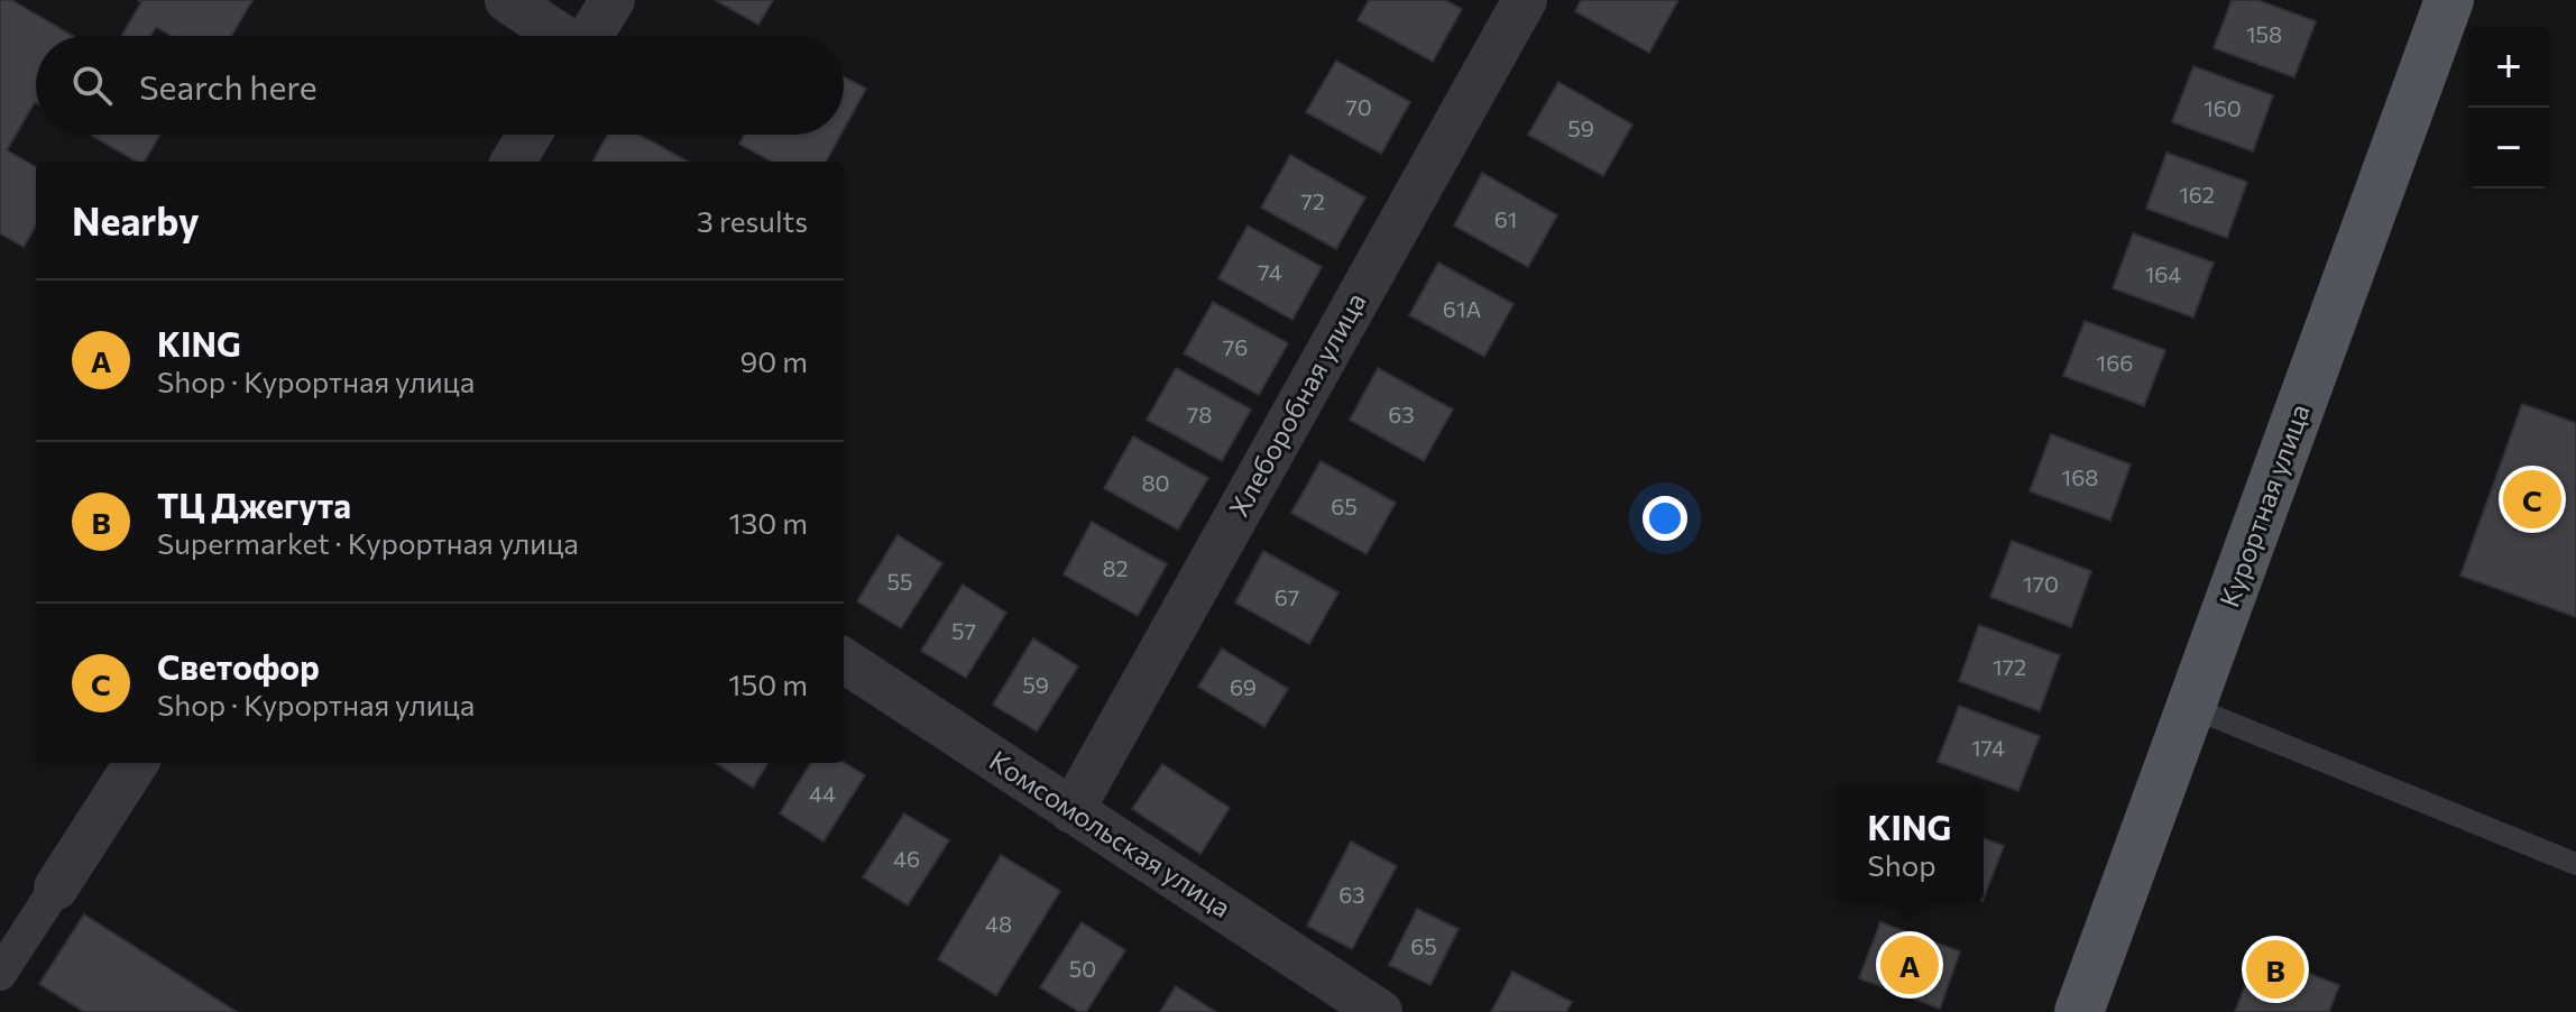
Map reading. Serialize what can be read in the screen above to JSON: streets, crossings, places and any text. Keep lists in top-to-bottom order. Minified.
{"streets":{"main road":["Курортная улица"],"street":["Хлеборобная улица","Комсомольская улица"]},"crossings":[["Хлеборобная улица","Комсомольская улица"]],"house_numbers":["158","70","160","59","162","72","61","74","164","61А","76","166","78","63","168","80","65","82","55","170","67","57","172","59","69","174","44","46","63","48","65","50"],"page":{"map_buttons":["+","−"],"search":"Search here","heading":["Nearby","3 results"],"list":[{"mark":"A","name":"KING","note":"Shop · Курортная улица","value":"90 m"},{"mark":"B","name":"ТЦ Джегута","note":"Supermarket · Курортная улица","value":"130 m"},{"mark":"C","name":"Светофор","note":"Shop · Курортная улица","value":"150 m"}],"pins":["C","A","B"],"popup":["KING","Shop"]}}
